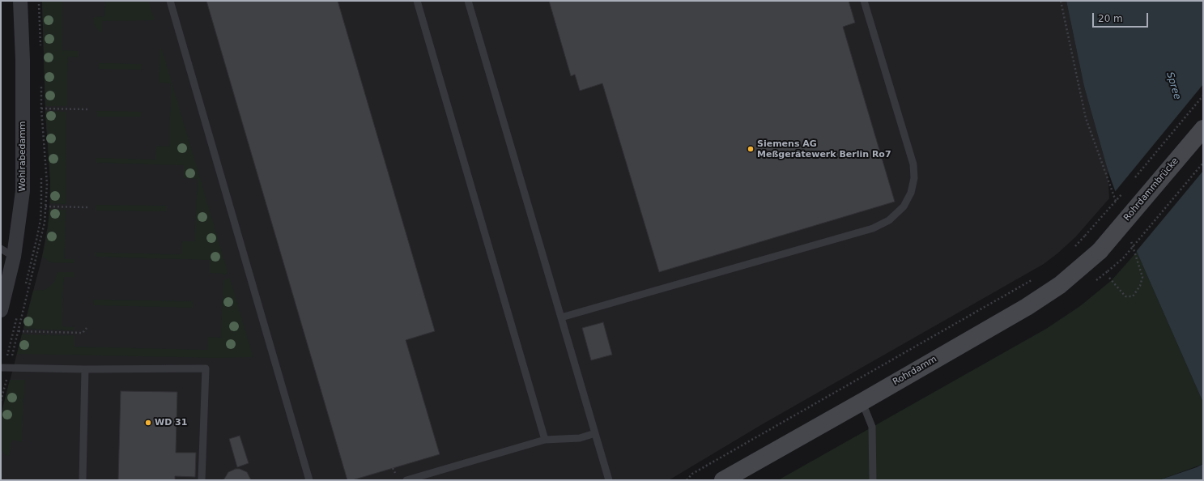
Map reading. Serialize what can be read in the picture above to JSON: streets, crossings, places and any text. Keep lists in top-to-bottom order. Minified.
{"streets":{"main road":["Rohrdammbrücke","Rohrdamm"],"street":["Wohlrabedamm"]},"crossings":[["Rohrdammbrücke","Rohrdamm"]],"water":["Spree"],"places":["Siemens AG Meßgerätewerk Berlin Ro7","WD 31"],"scale_bar":"20 m"}
